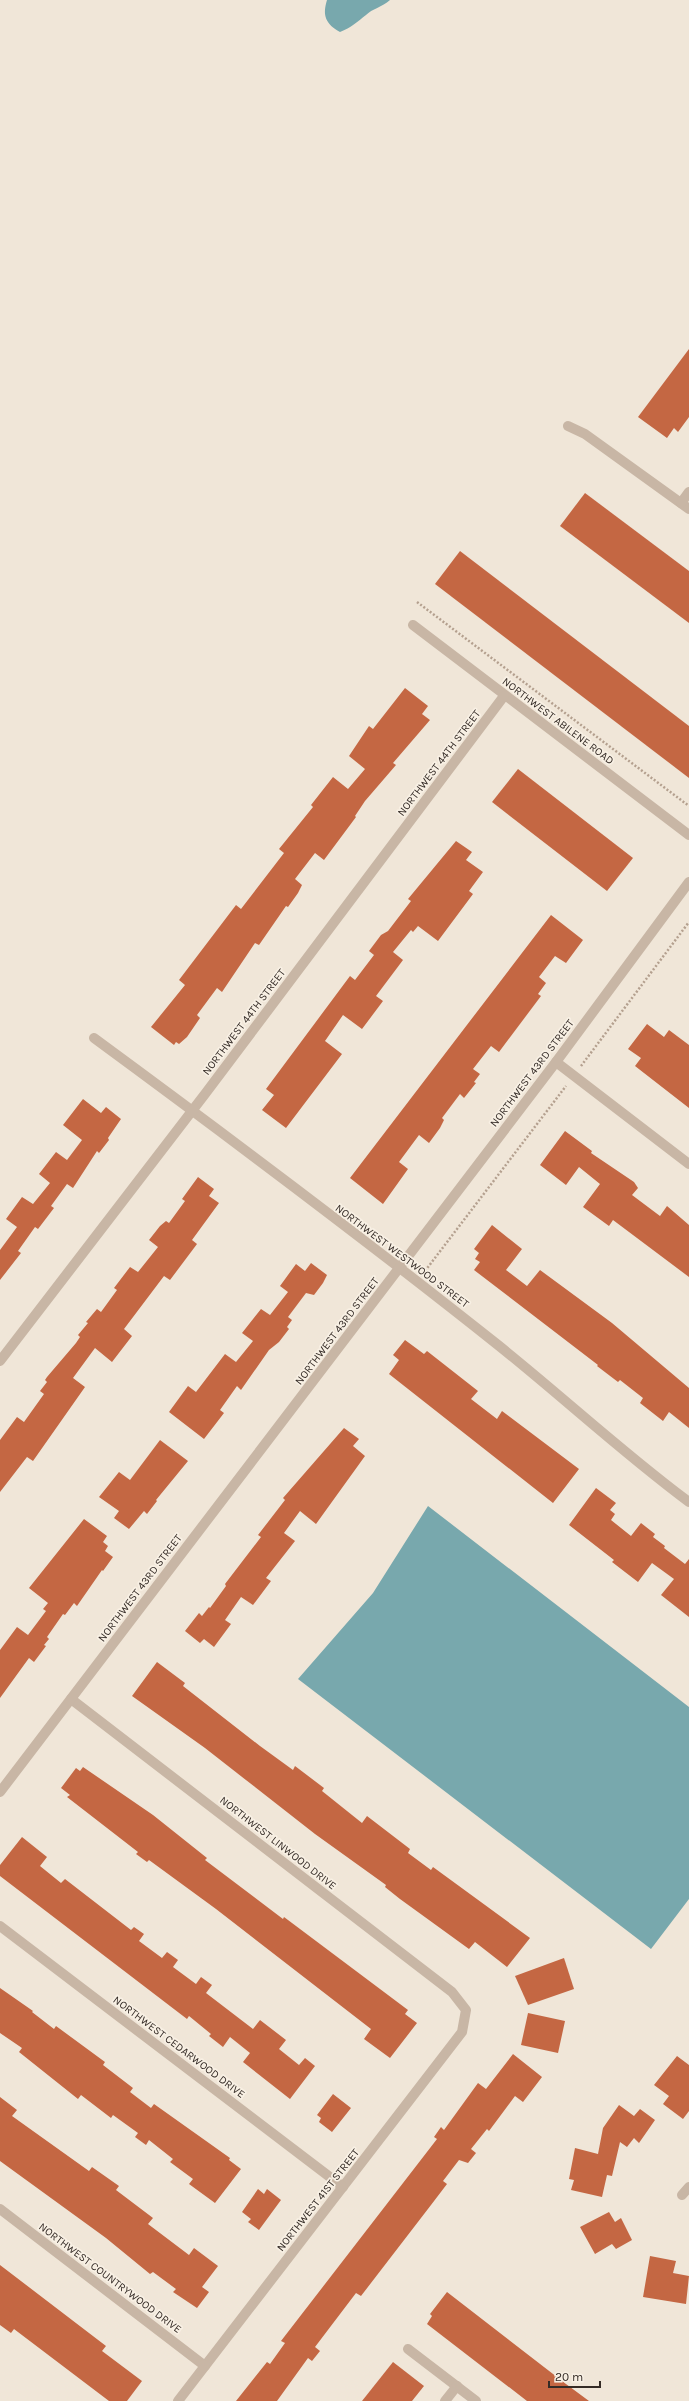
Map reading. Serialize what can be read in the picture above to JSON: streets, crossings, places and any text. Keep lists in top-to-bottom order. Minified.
{"streets":{"street":["NORTHWEST ABILENE ROAD","NORTHWEST 44TH STREET","NORTHWEST 43RD STREET","NORTHWEST WESTWOOD STREET","NORTHWEST LINWOOD DRIVE","NORTHWEST CEDARWOOD DRIVE","NORTHWEST 41ST STREET","NORTHWEST COUNTRYWOOD DRIVE"]},"crossings":[["NORTHWEST ABILENE ROAD","NORTHWEST 44TH STREET"],["NORTHWEST 44TH STREET","NORTHWEST WESTWOOD STREET"],["NORTHWEST 43RD STREET","NORTHWEST WESTWOOD STREET"],["NORTHWEST 43RD STREET","NORTHWEST LINWOOD DRIVE"],["NORTHWEST LINWOOD DRIVE","NORTHWEST 41ST STREET"],["NORTHWEST CEDARWOOD DRIVE","NORTHWEST 41ST STREET"],["NORTHWEST 41ST STREET","NORTHWEST COUNTRYWOOD DRIVE"]],"scale_bar":"20 m"}
